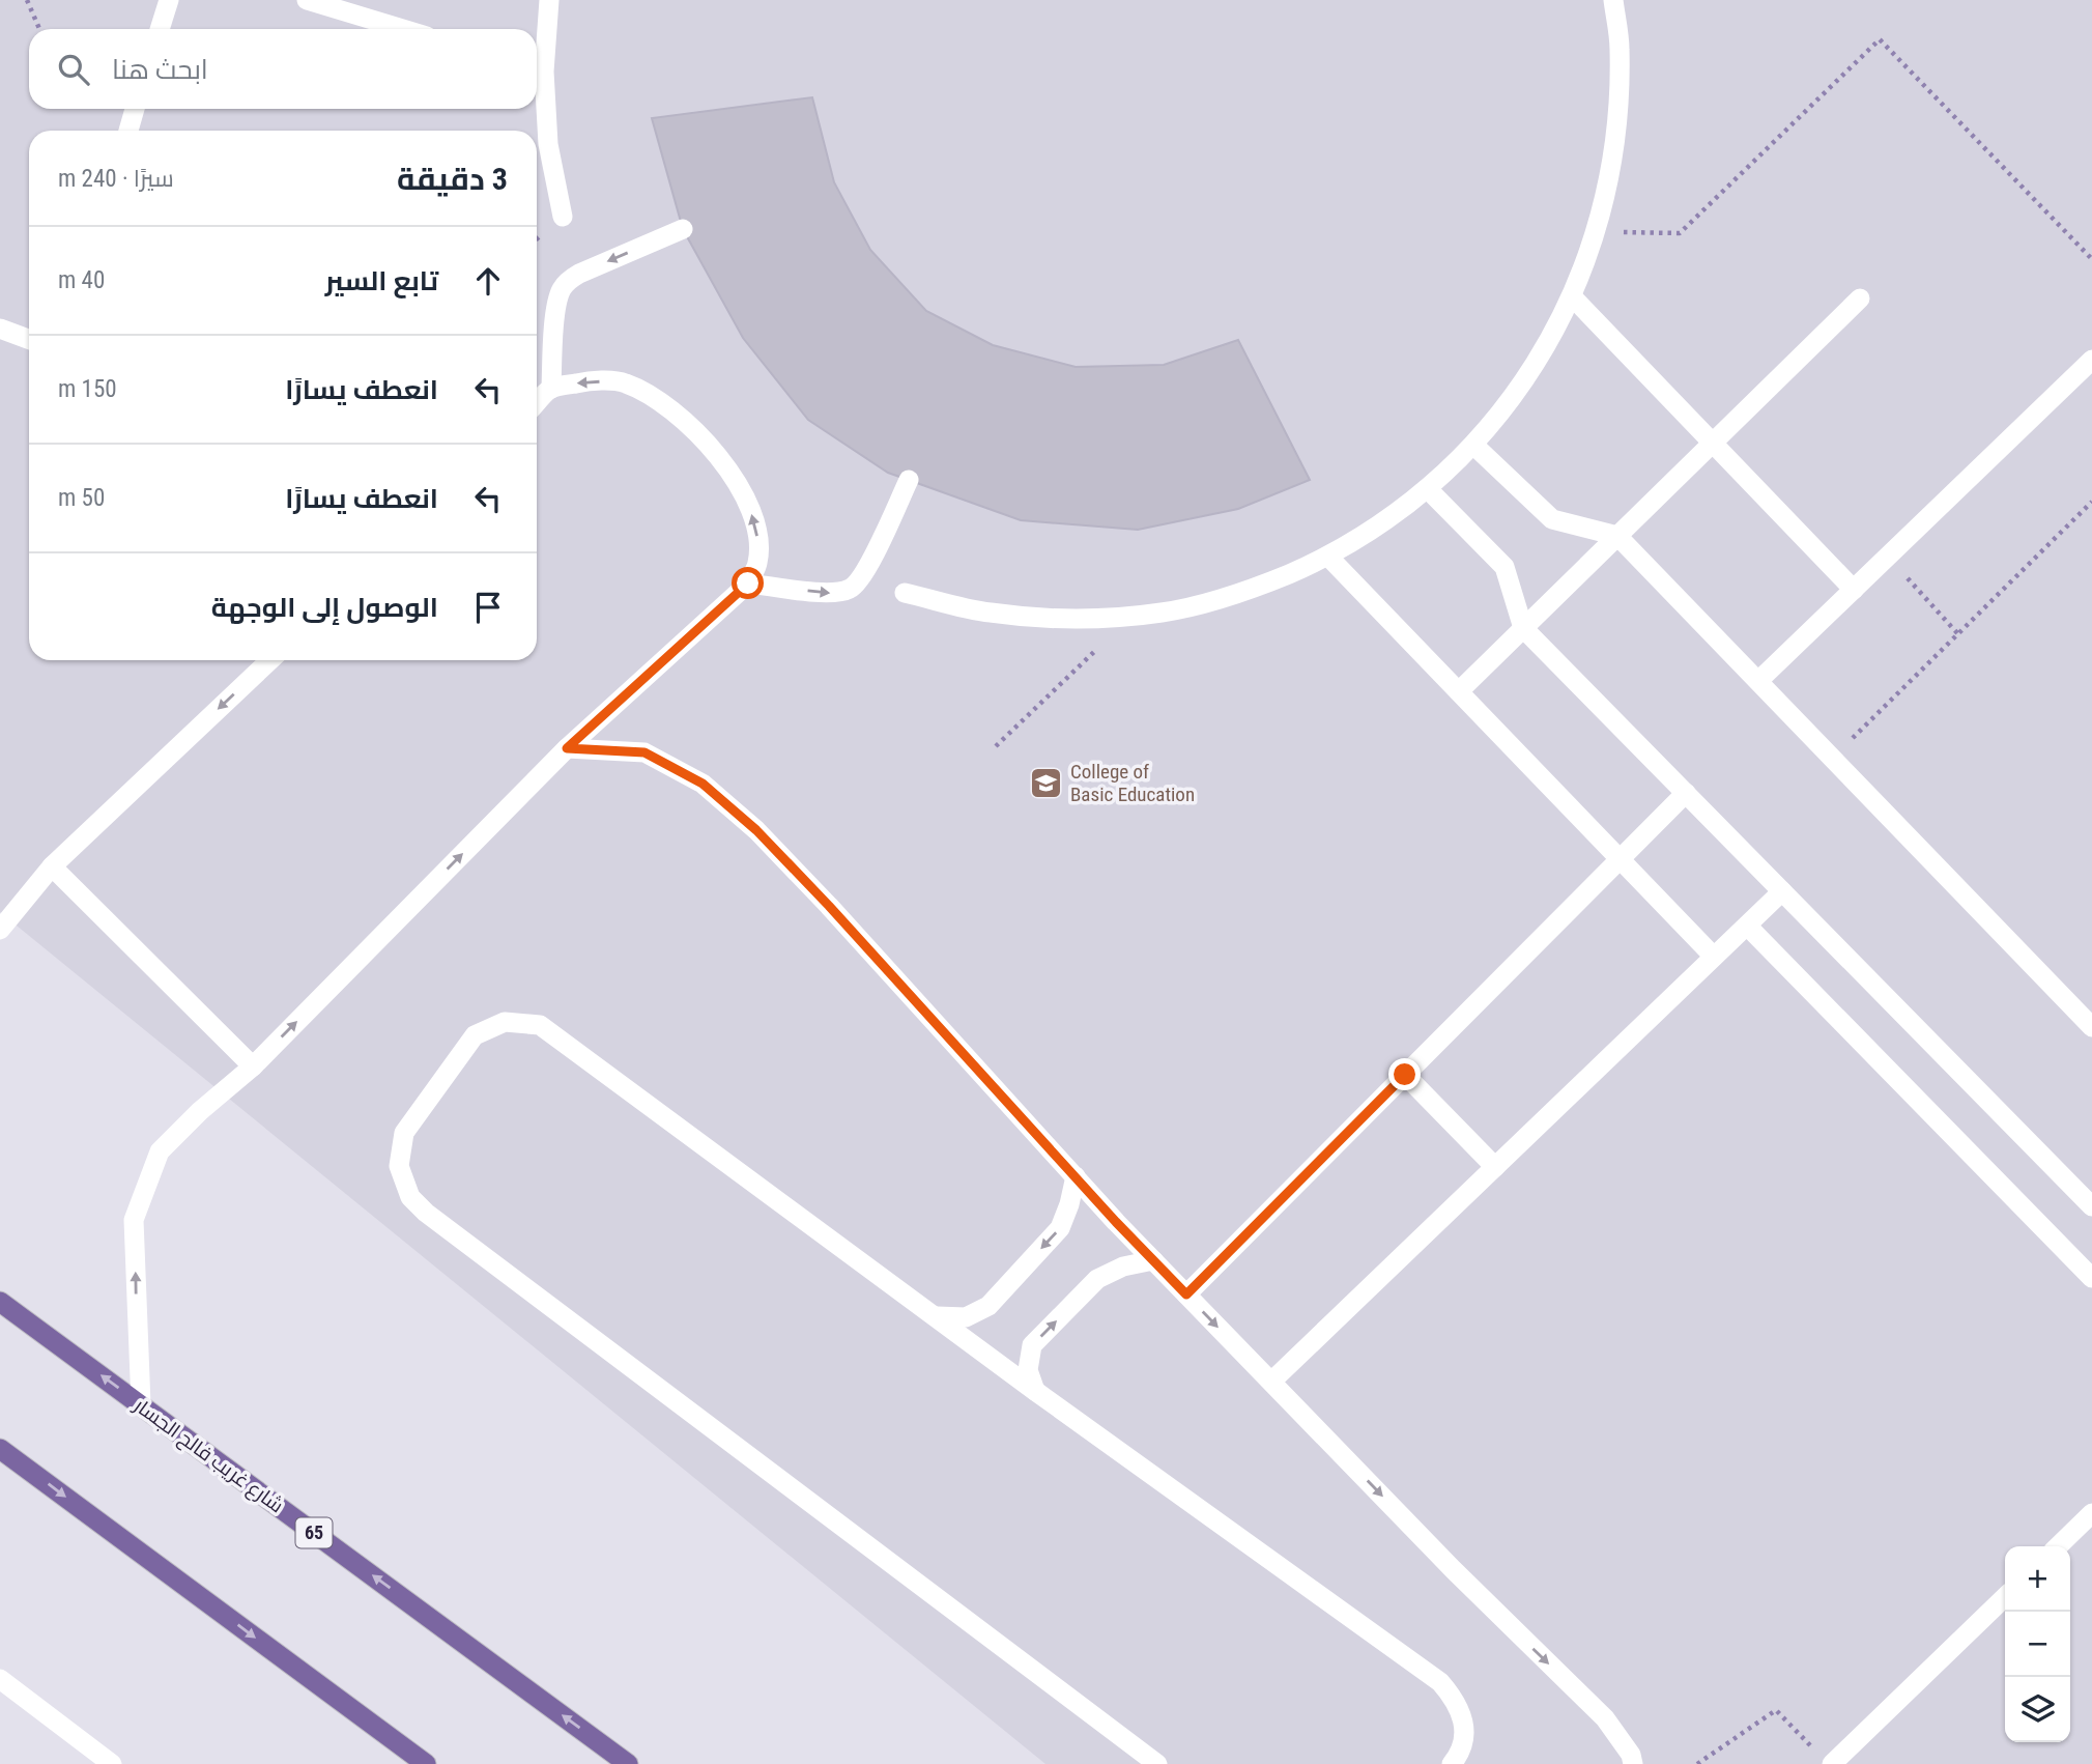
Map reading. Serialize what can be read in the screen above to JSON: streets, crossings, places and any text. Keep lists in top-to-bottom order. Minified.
{"streets":{"main road":["شارع غريب فالح الجسار","65"]},"places":{"school or university":["College of Basic Education"]},"page":{"search":"ابحث هنا","heading":["3 دقيقة","سيرًا · 240 m"],"list":[["تابع السير","40 m"],["انعطف يسارًا","150 m"],["انعطف يسارًا","50 m"],"الوصول إلى الوجهة"],"map_buttons":["+","−"]}}
